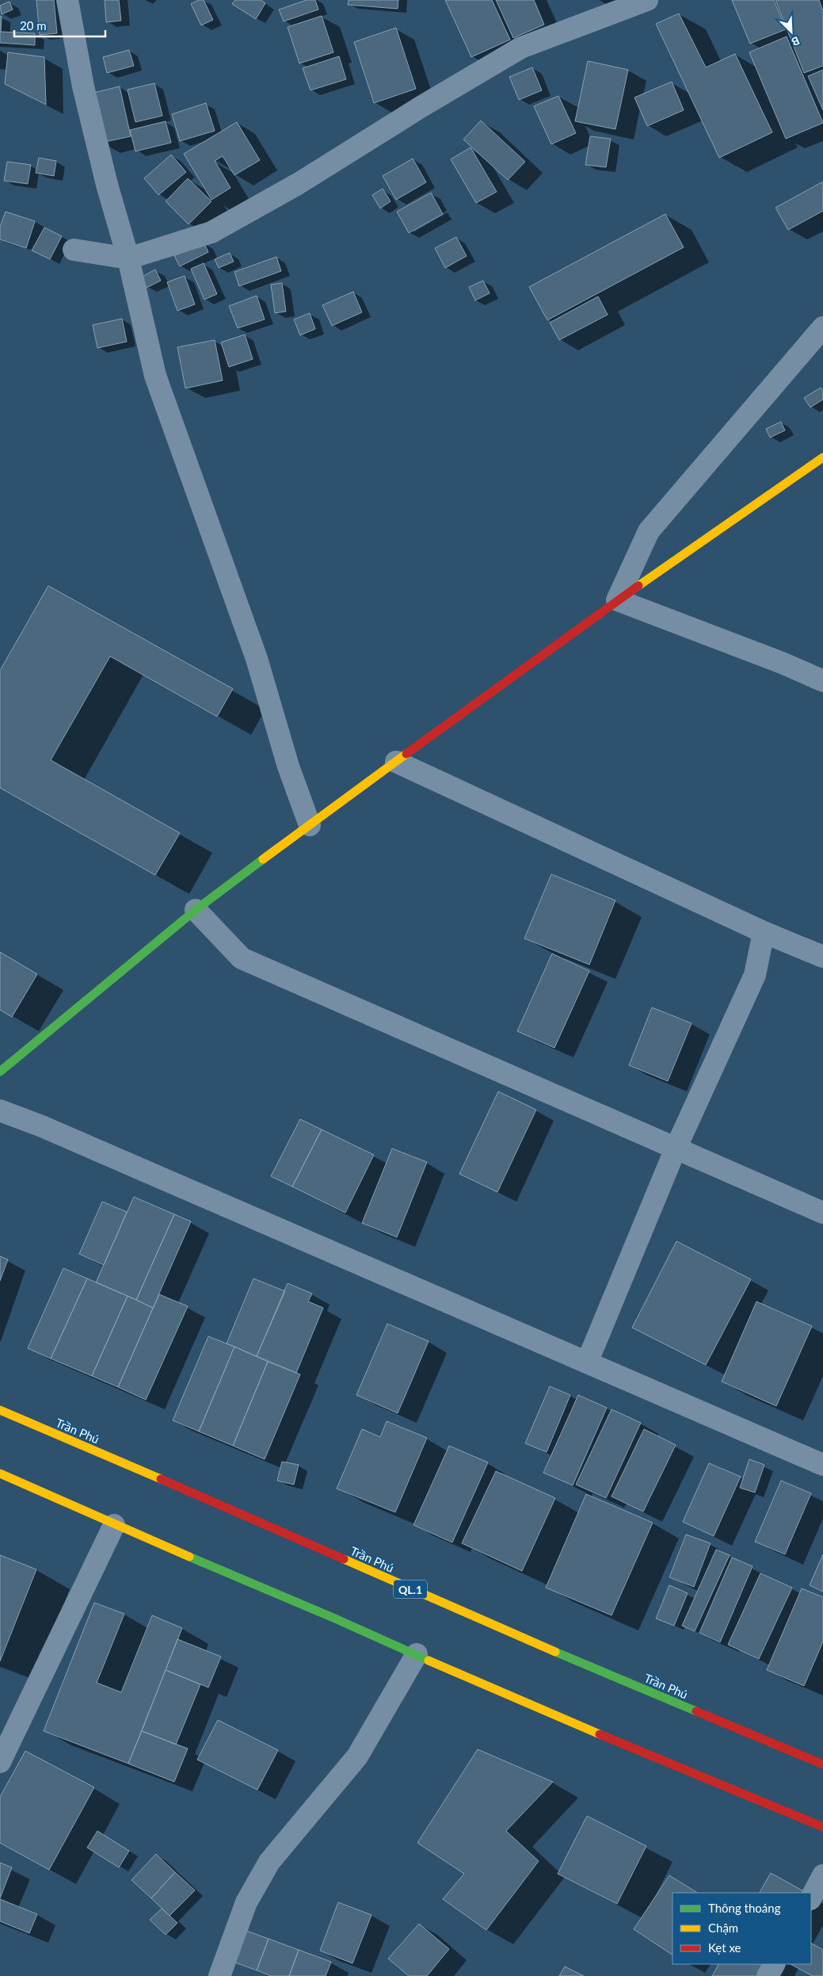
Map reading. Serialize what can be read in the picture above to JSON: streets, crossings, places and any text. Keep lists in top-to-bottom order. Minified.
{"streets":{"main road":["Trần Phú","QL.1"]},"legend":["Thông thoáng","Chậm","Kẹt xe"],"scale_bar":"20 m","north":"bottom right"}
